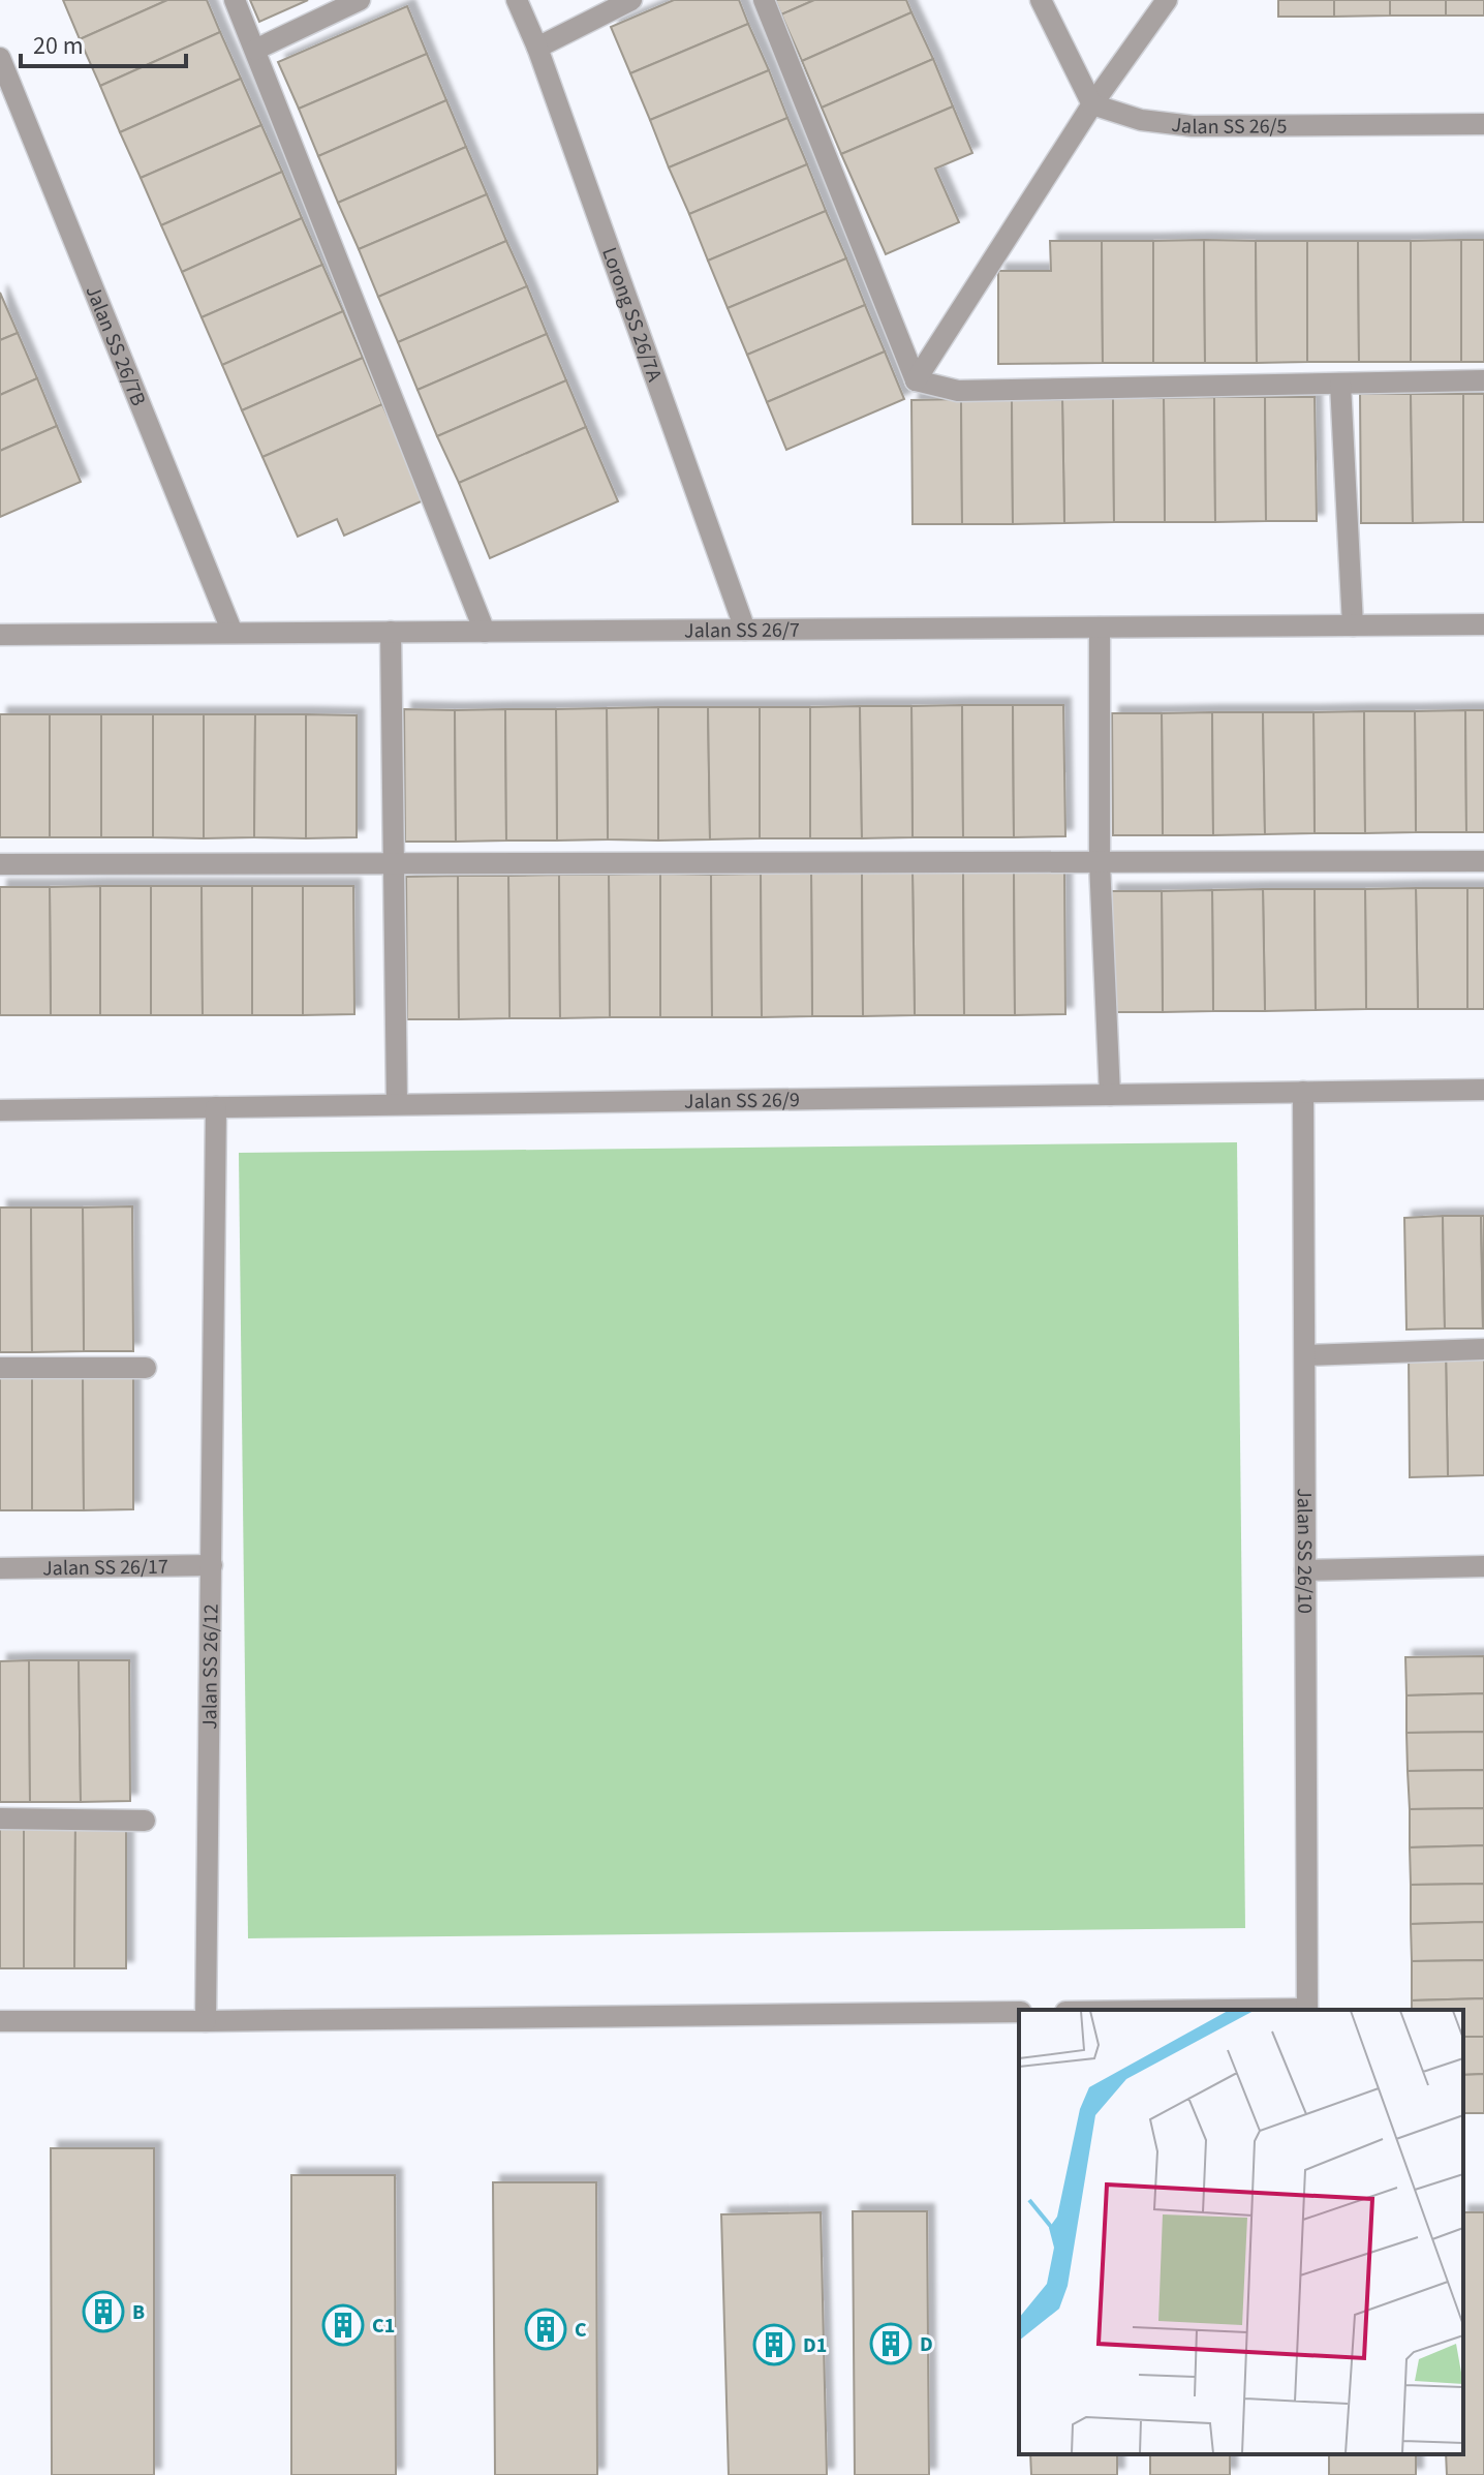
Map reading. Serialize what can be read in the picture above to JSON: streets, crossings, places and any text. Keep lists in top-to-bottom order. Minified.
{"streets":{"street":["Jalan SS 26/5","Lorong SS 26/7A","Jalan SS 26/7B","Jalan SS 26/7","Jalan SS 26/9","Jalan SS 26/10","Jalan SS 26/17","Jalan SS 26/12"]},"crossings":[["Lorong SS 26/7A","Jalan SS 26/7"],["Jalan SS 26/7B","Jalan SS 26/7"],["Jalan SS 26/9","Jalan SS 26/10"],["Jalan SS 26/9","Jalan SS 26/12"],["Jalan SS 26/17","Jalan SS 26/12"]],"places":{"building":["B","C1","C","D","D1"]},"scale_bar":"20 m"}
